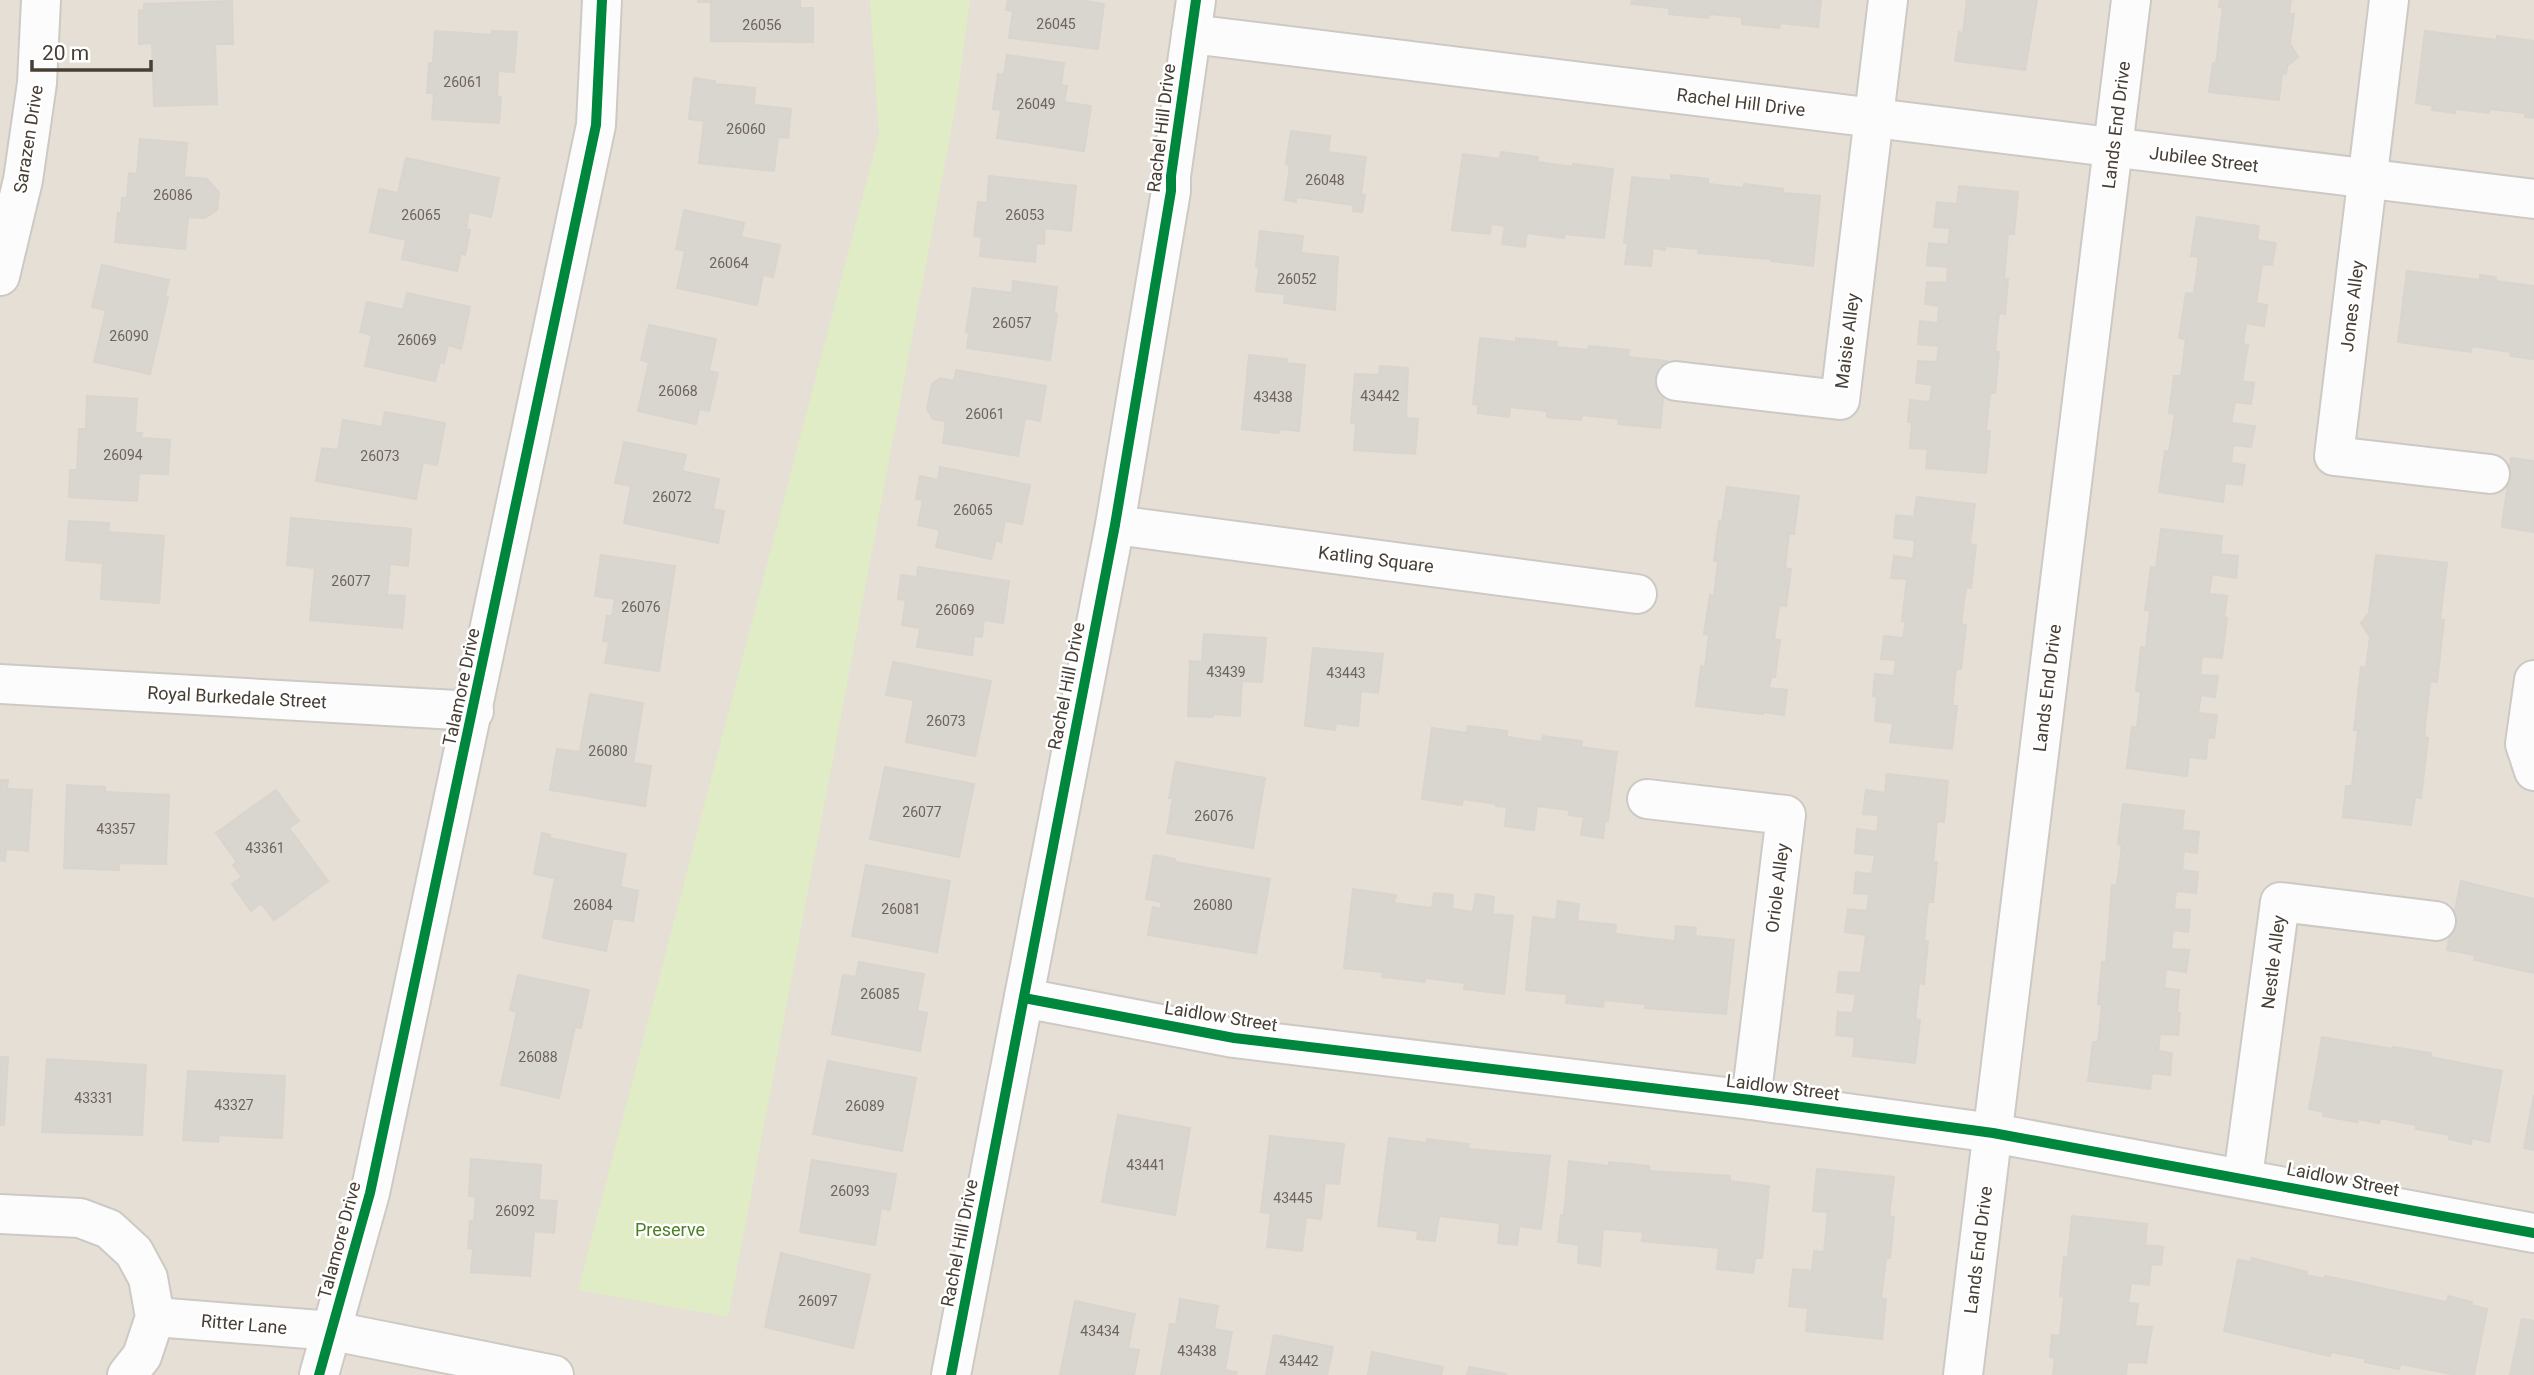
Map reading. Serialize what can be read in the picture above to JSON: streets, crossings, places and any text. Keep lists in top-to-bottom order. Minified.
{"streets":{"street":["Rachel Hill Drive","Lands End Drive","Sarazen Drive","Jubilee Street","Jones Alley","Maisie Alley","Katling Square","Talamore Drive","Royal Burkedale Street","Oriole Alley","Nestle Alley","Laidlow Street","Ritter Lane"]},"crossings":[["Rachel Hill Drive","Jubilee Street"],["Rachel Hill Drive","Maisie Alley"],["Rachel Hill Drive","Katling Square"],["Rachel Hill Drive","Laidlow Street"],["Lands End Drive","Jubilee Street"],["Lands End Drive","Laidlow Street"],["Jubilee Street","Jones Alley"],["Jubilee Street","Maisie Alley"],["Talamore Drive","Royal Burkedale Street"],["Talamore Drive","Ritter Lane"],["Oriole Alley","Laidlow Street"],["Nestle Alley","Laidlow Street"]],"parks":["Preserve"],"house_numbers":["26045","26056","26061","26049","26060","26048","26086","26065","26053","26064","26052","26057","26090","26069","26068","43442","43438","26061","26094","26073","26072","26065","26077","26076","26069","43439","43443","26073","26080","26077","26076","43357","43361","26084","26080","26081","26085","26088","43331","43327","26089","43441","26093","43445","26092","26097","43434","43438","43442"],"scale_bar":"20 m"}
